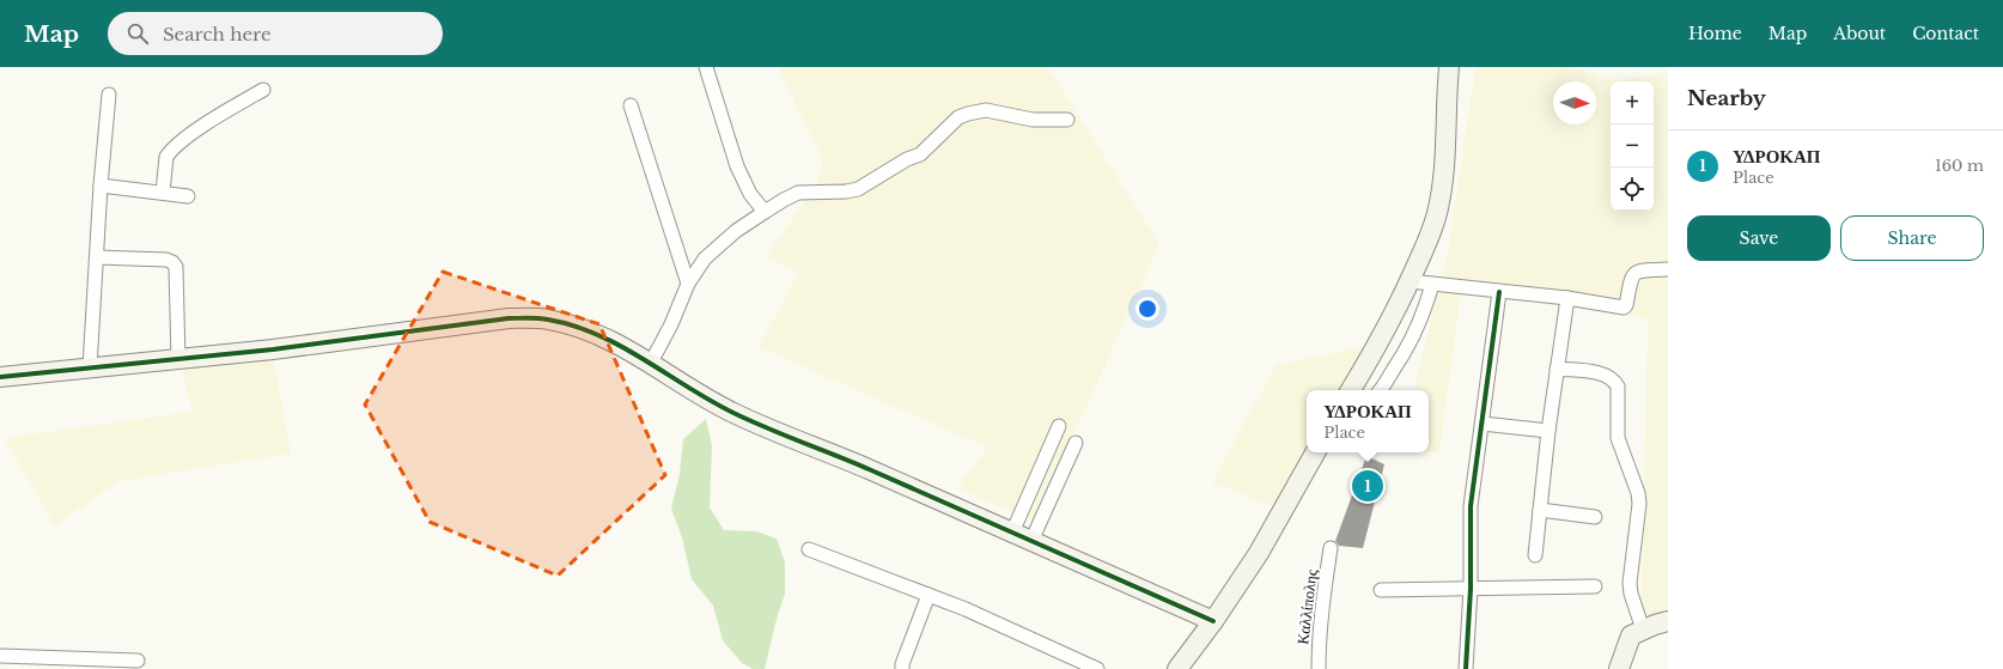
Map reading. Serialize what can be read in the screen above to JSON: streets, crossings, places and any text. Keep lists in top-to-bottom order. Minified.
{"streets":{"street":["Καλλίπολης"]},"north":"right","page":{"header":"Map","search":"Search here","nav":["Home","Map","About","Contact"],"heading":"Nearby","map_buttons":["+","−"],"list":[{"mark":"1","name":"ΥΔΡΟΚΑΠ","note":"Place","value":"160 m"}],"buttons":["Save","Share"],"popup":["ΥΔΡΟΚΑΠ","Place"],"pins":"1"}}
